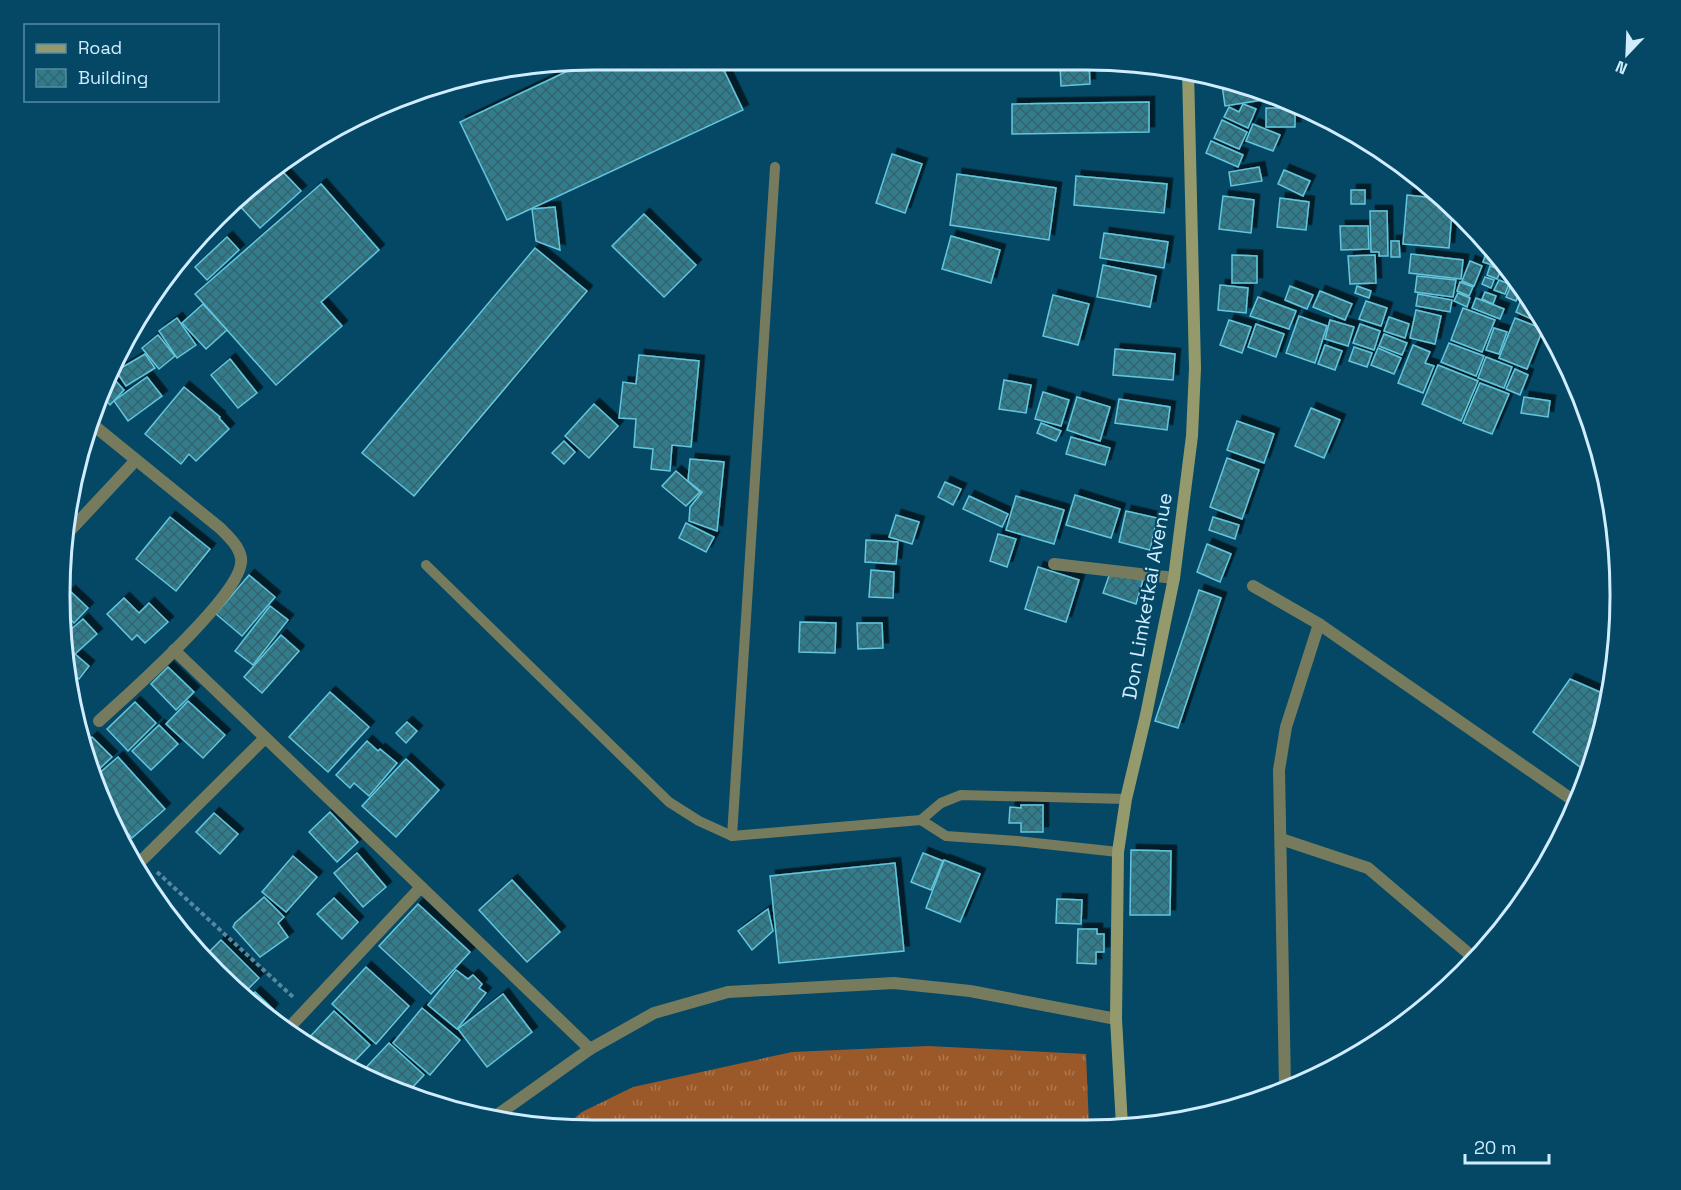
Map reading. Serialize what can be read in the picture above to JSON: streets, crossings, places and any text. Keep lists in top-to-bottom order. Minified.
{"streets":{"street":["Don Limketkai Avenue"]},"legend":["Road","Building"],"scale_bar":"20 m","north":"bottom left"}
